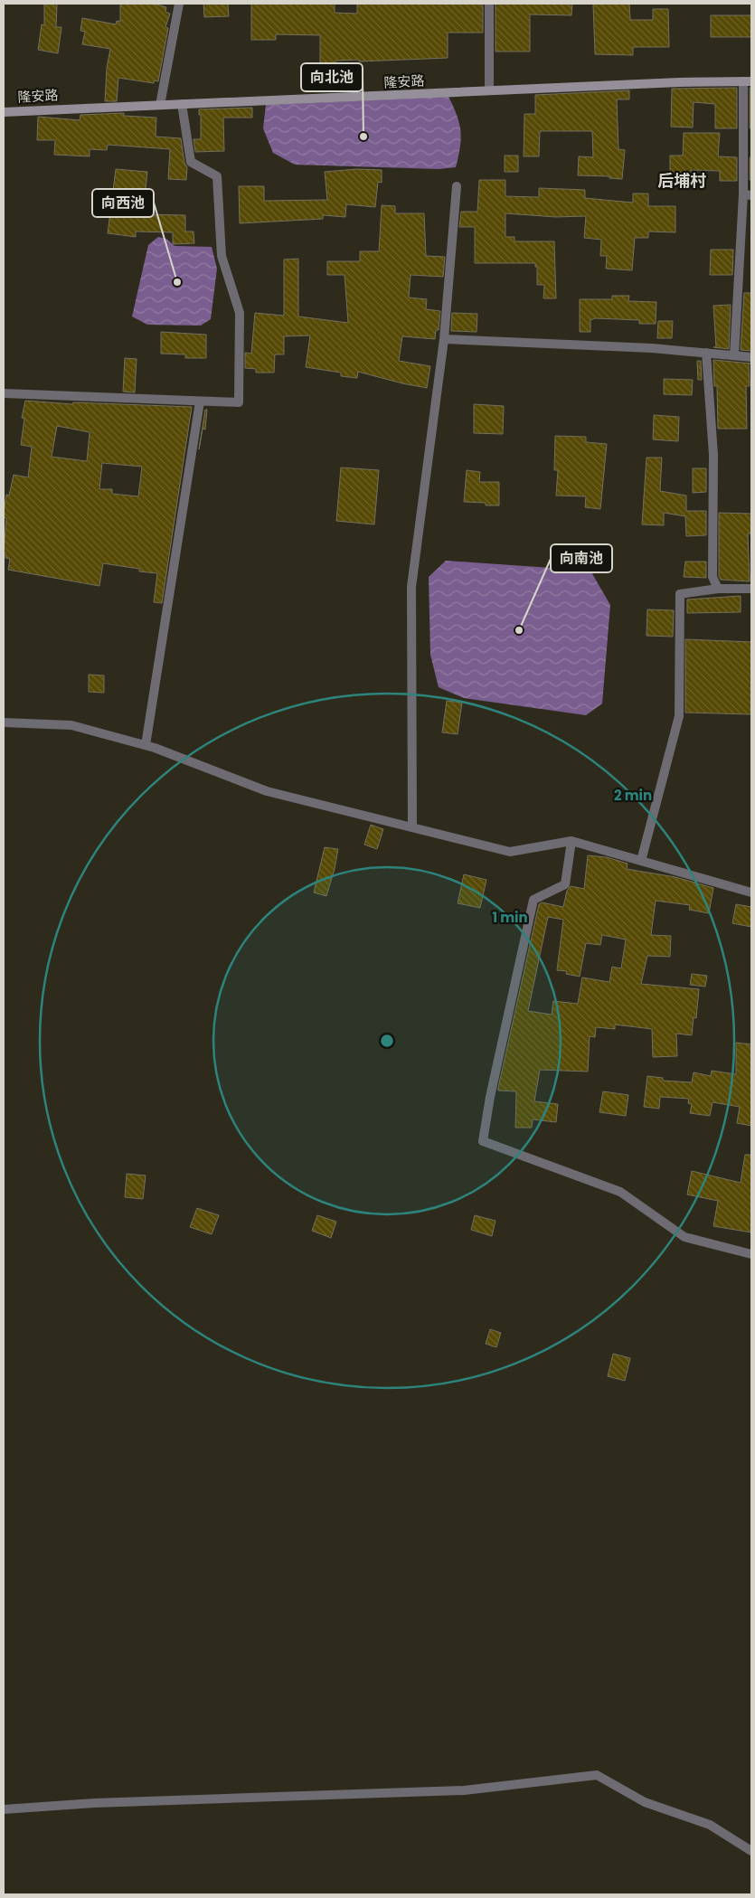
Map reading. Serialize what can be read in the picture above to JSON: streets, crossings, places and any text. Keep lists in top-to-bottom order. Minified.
{"streets":{"street":["隆安路"]},"districts":["后埔村"],"places":["向北池","向西池","向南池"],"rings":["2 min","1 min"]}
